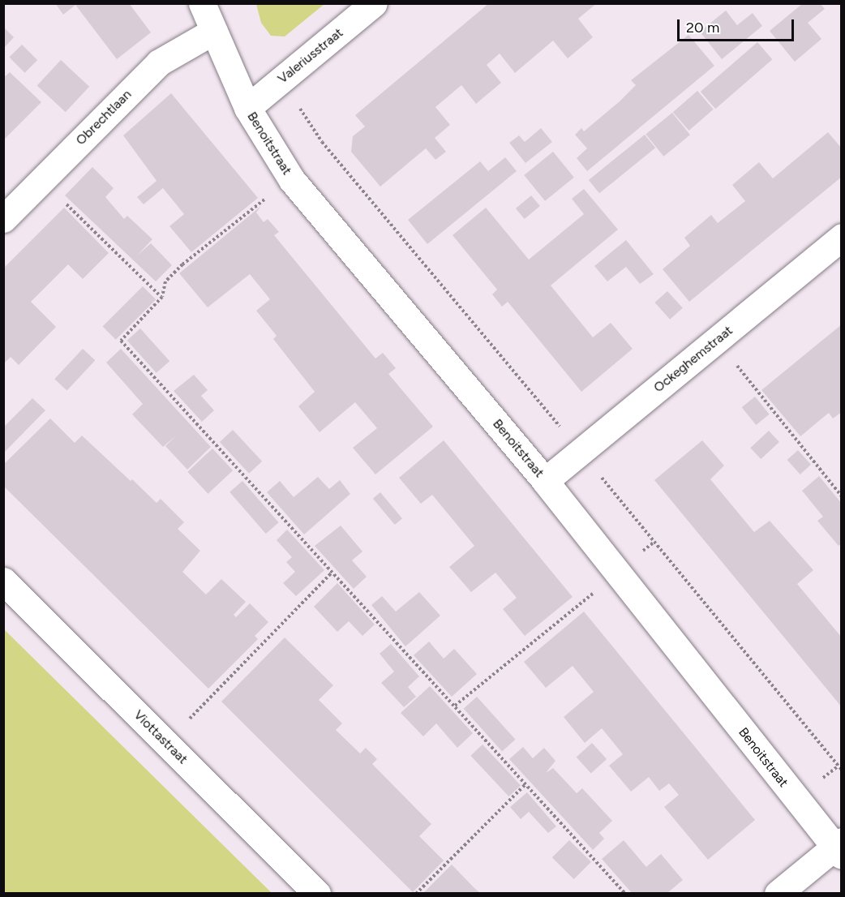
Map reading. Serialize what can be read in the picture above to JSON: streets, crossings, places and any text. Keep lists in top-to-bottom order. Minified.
{"streets":{"street":["Valeriusstraat","Obrechtlaan","Benoitstraat","Ockeghemstraat","Viottastraat"]},"crossings":[["Valeriusstraat","Benoitstraat"],["Obrechtlaan","Benoitstraat"],["Benoitstraat","Ockeghemstraat"]],"scale_bar":"20 m"}
